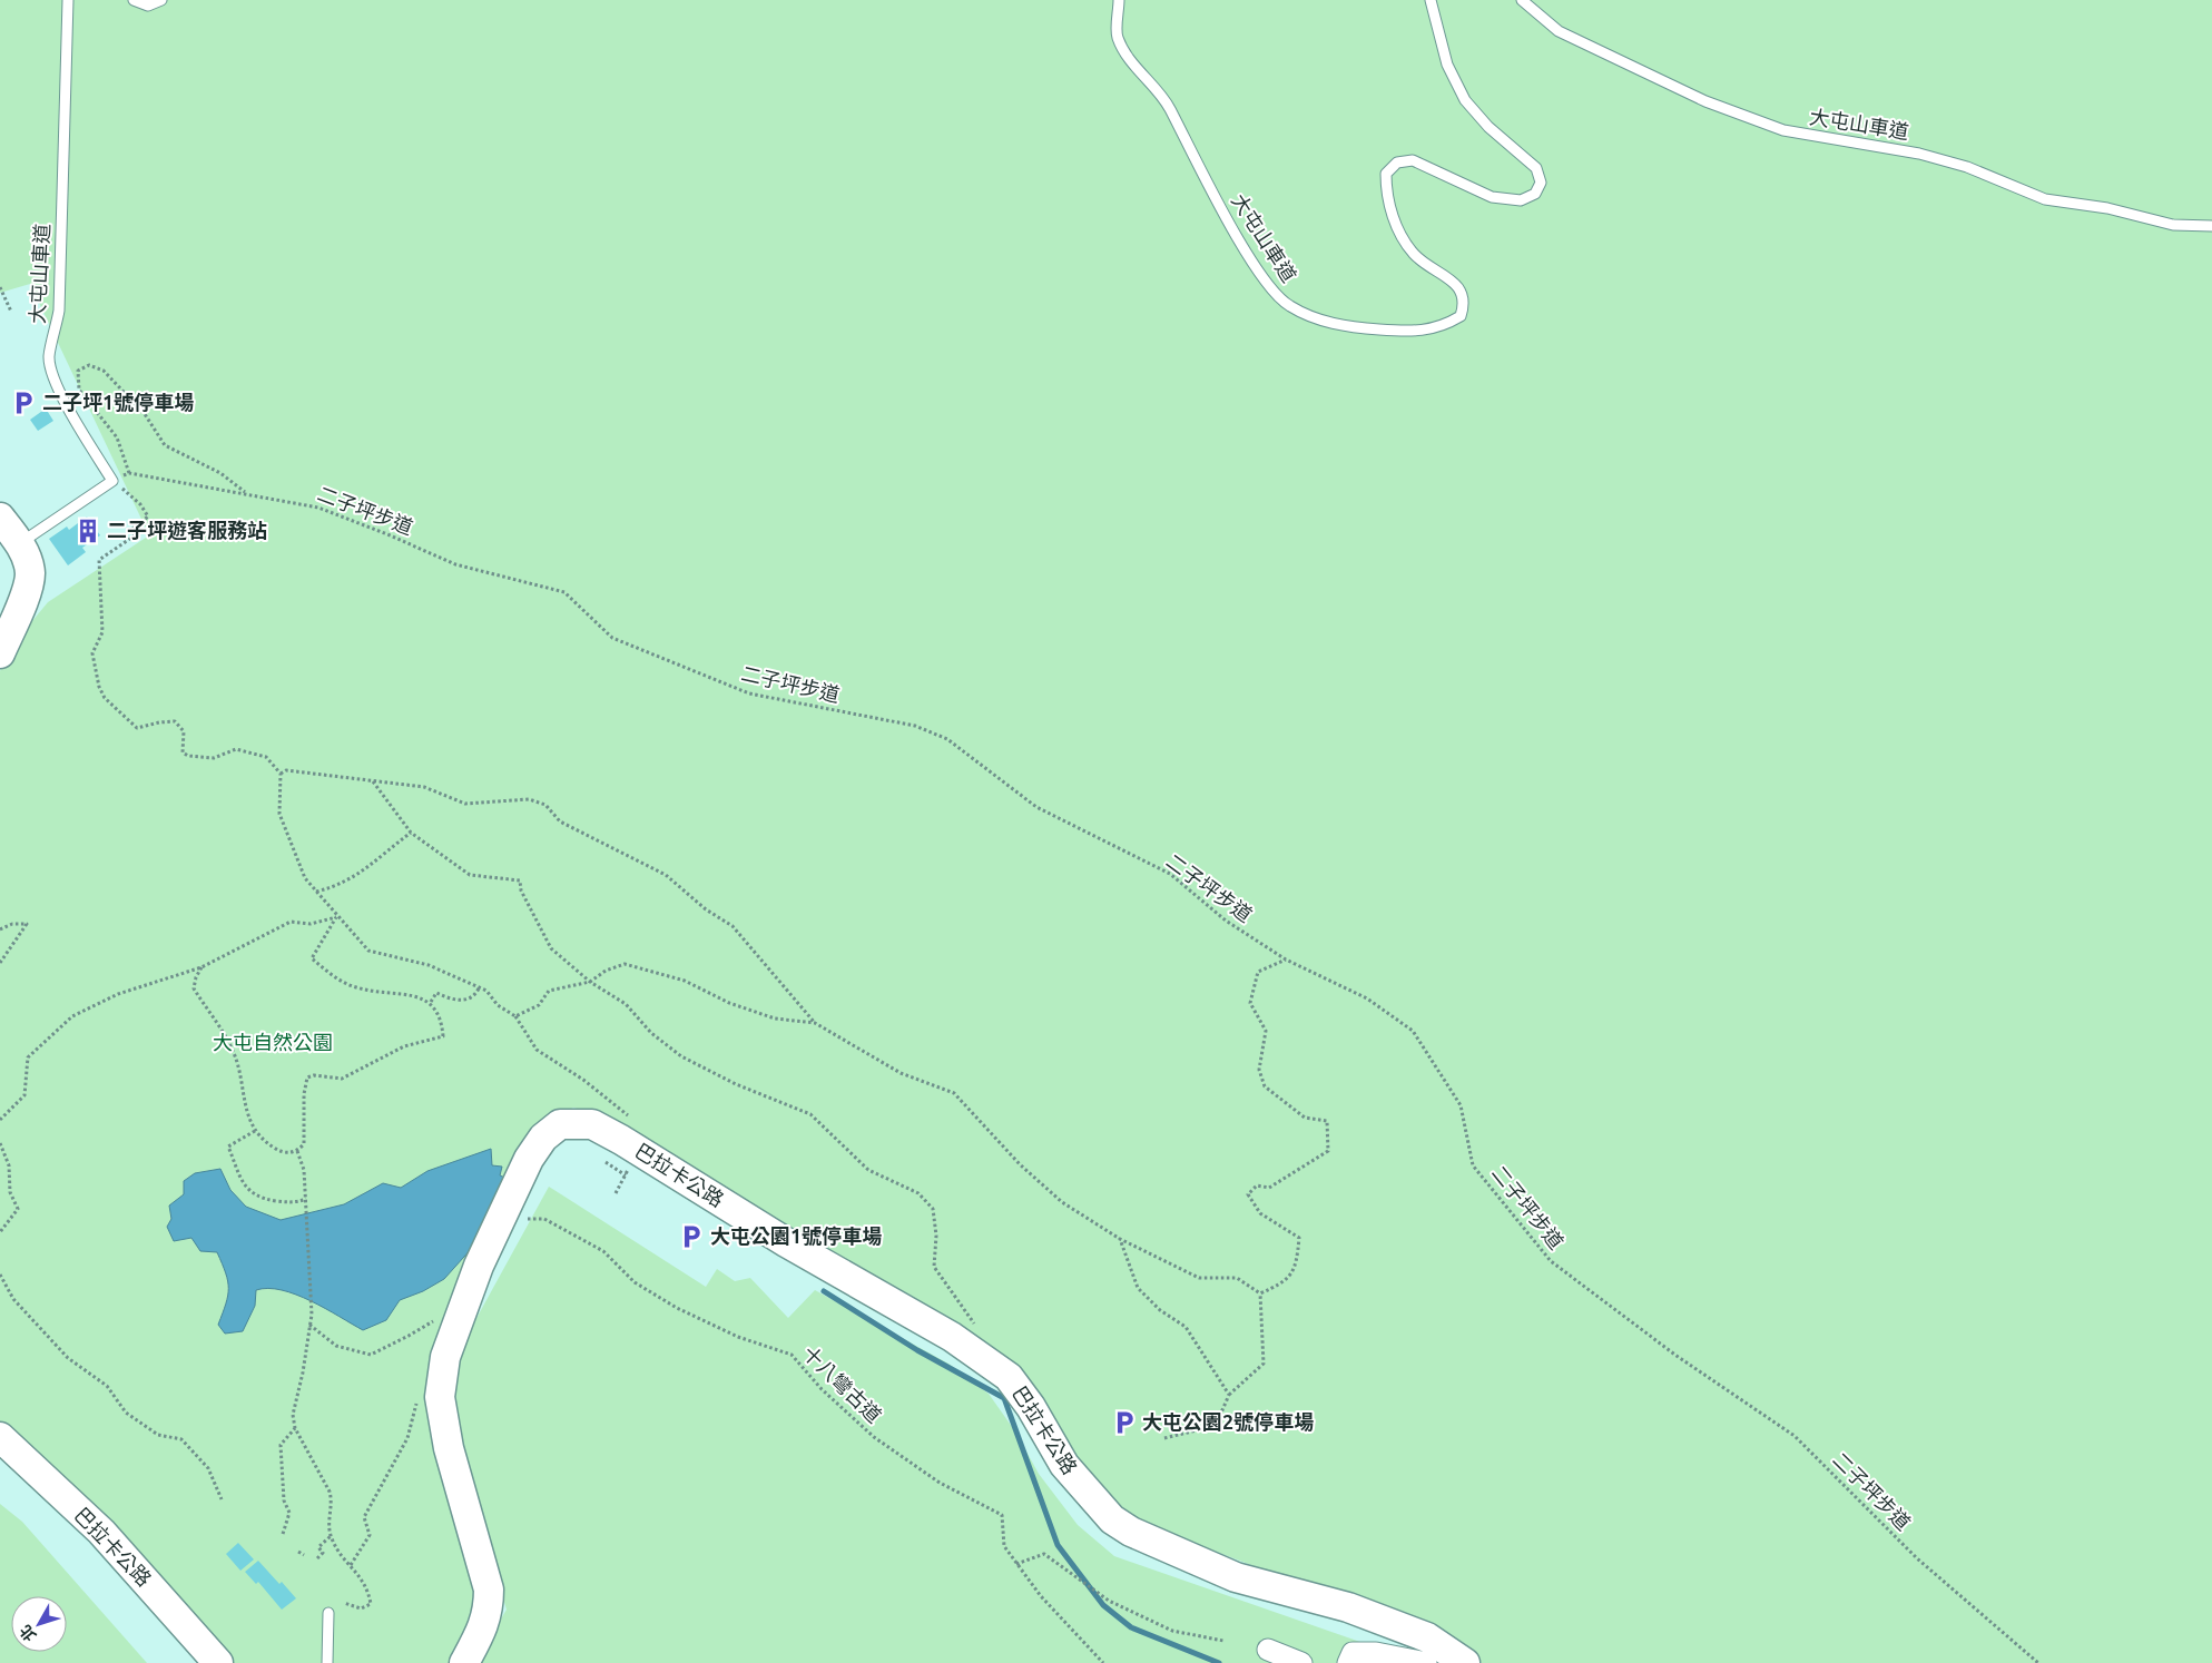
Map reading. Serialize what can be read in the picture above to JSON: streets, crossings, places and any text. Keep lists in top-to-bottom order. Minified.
{"streets":{"main road":["巴拉卡公路"],"lane":["大屯山車道"],"path":["二子坪步道","十八彎古道"]},"crossings":[["巴拉卡公路","十八彎古道"]],"parks":["大屯自然公園"],"places":{"parking":["二子坪1號停車場","大屯公園1號停車場","大屯公園2號停車場"],"building":["二子坪遊客服務站"]},"north":"bottom left"}
